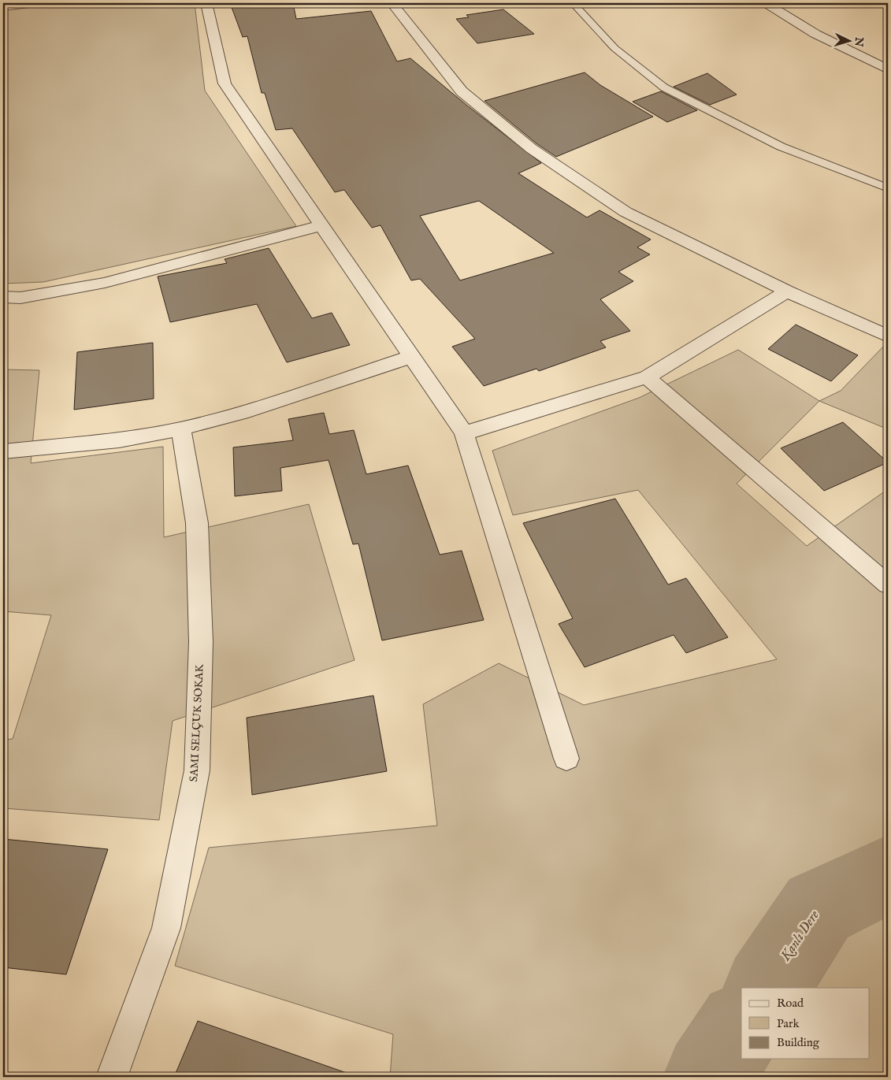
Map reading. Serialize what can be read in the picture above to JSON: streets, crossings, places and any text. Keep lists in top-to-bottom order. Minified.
{"streets":{"street":["SAMI SELÇUK SOKAK"]},"water":["Kanlı Dere"],"legend":["Road","Park","Building"],"north":"right"}
